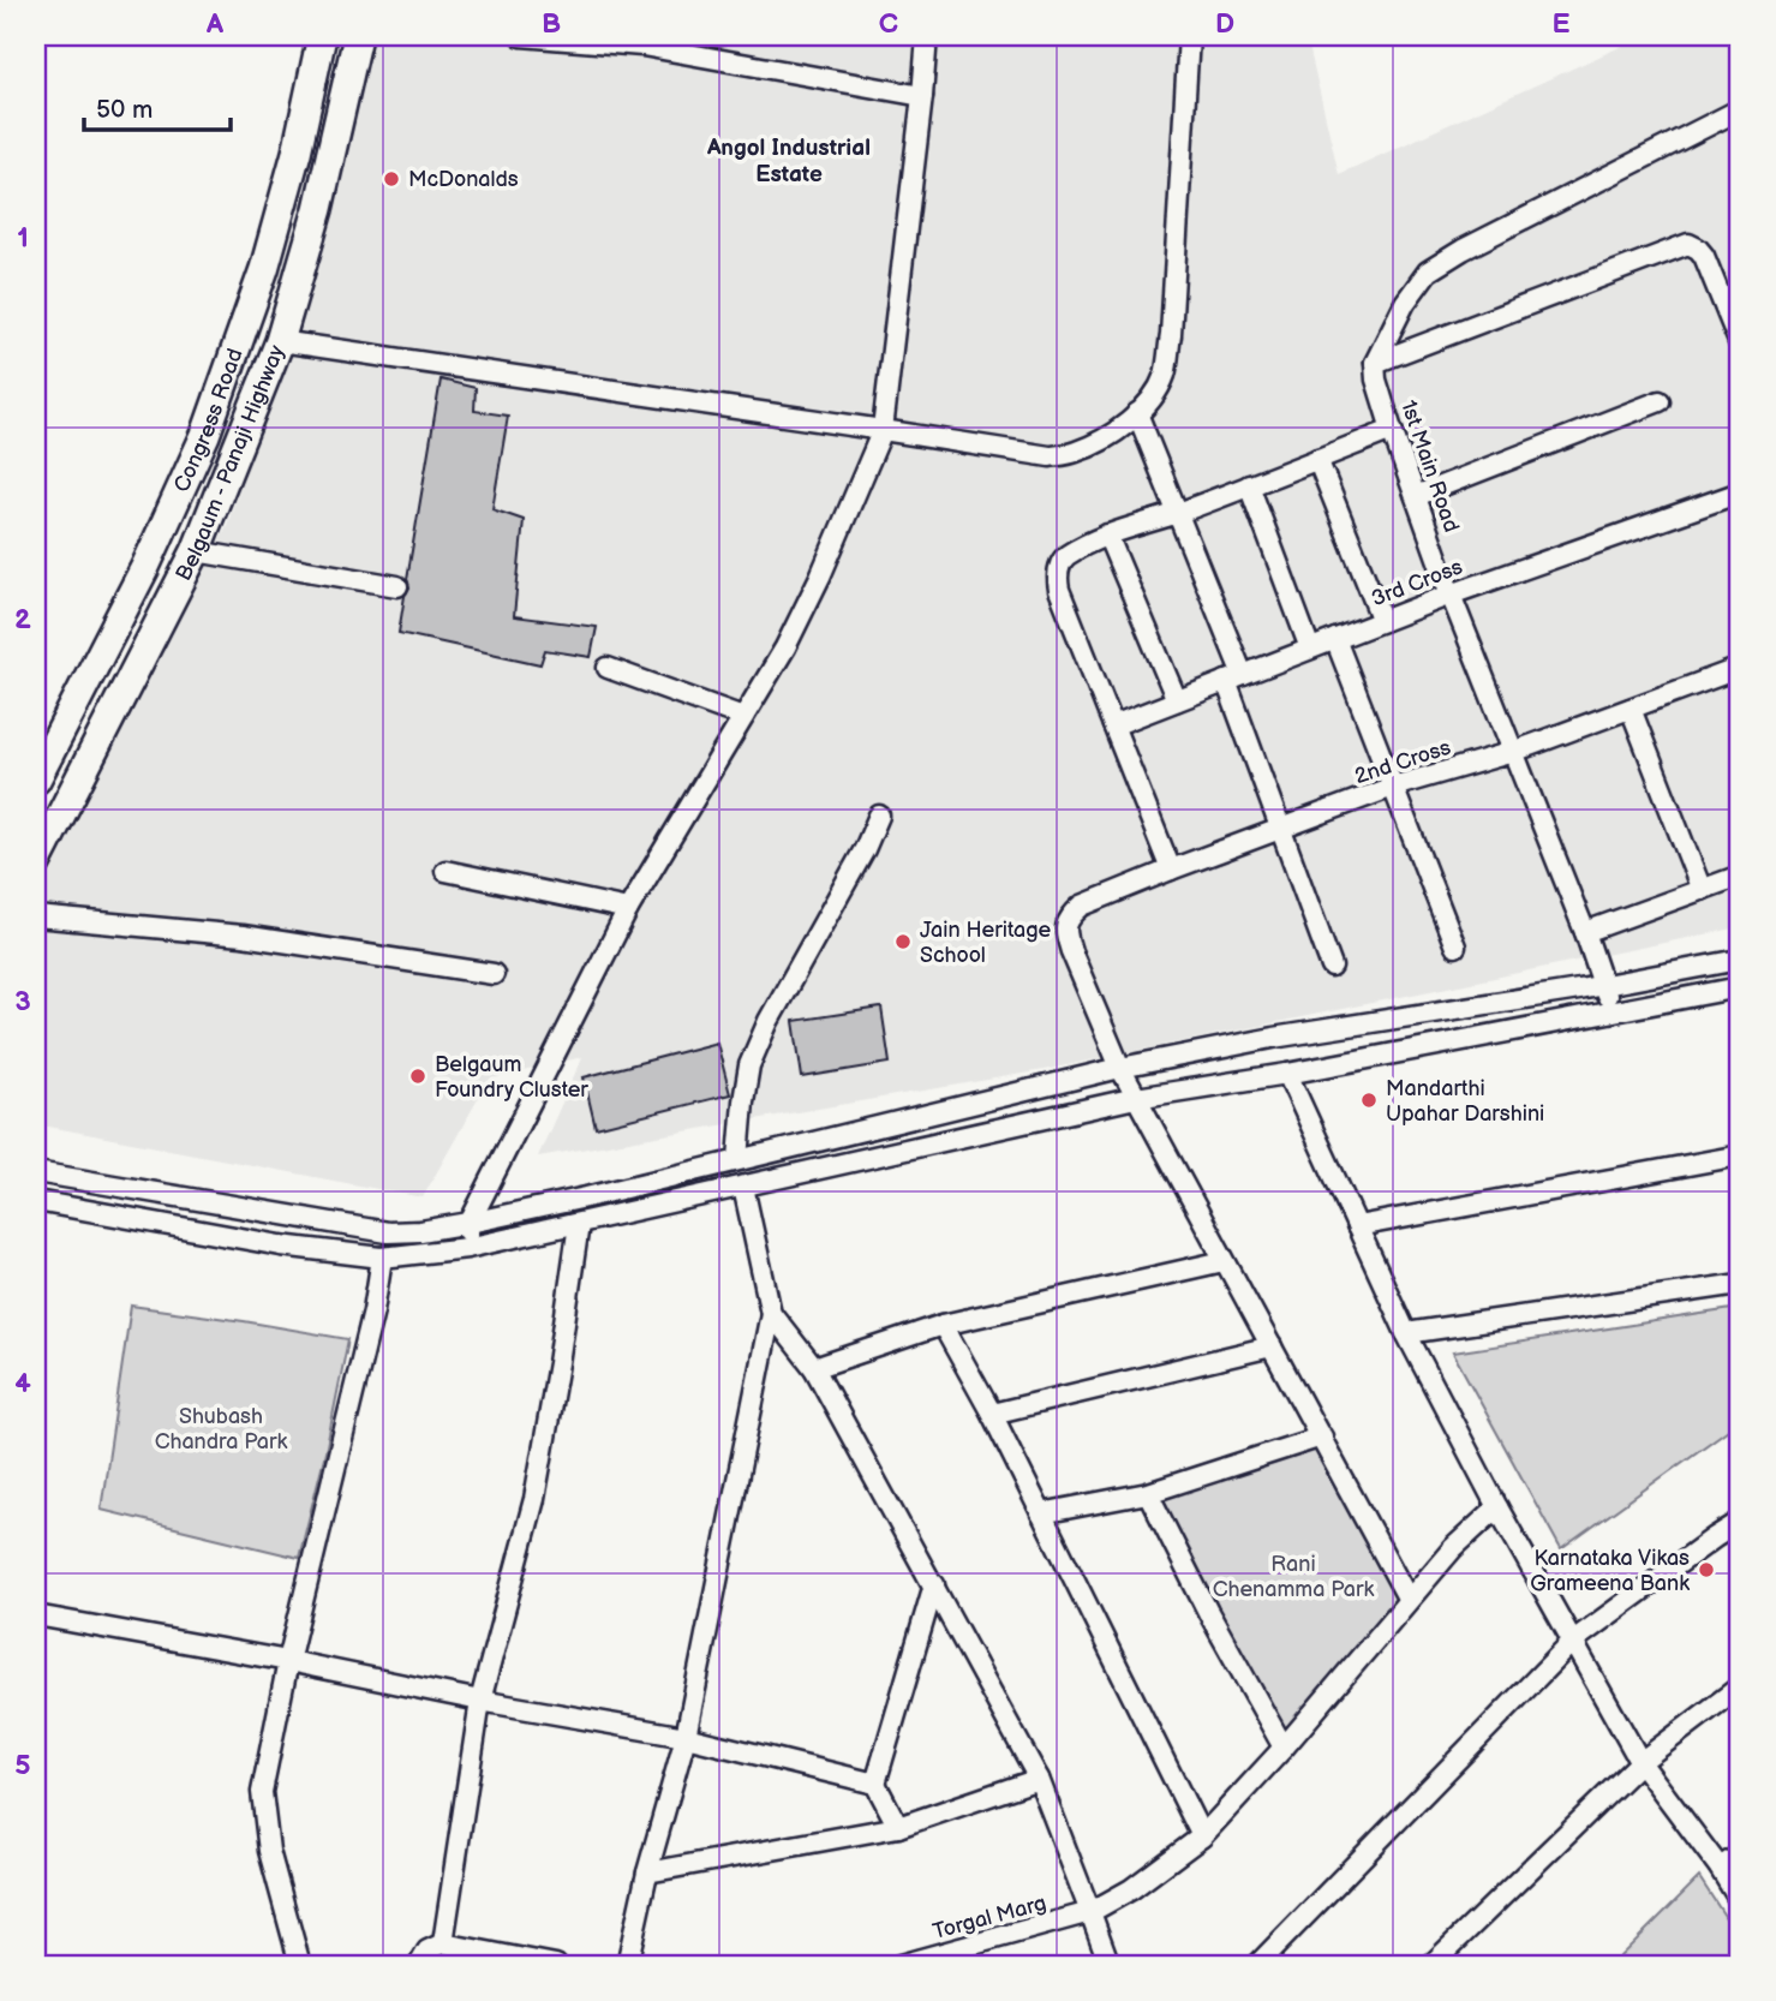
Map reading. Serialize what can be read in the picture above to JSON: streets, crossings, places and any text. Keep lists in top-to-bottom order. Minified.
{"streets":{"highway":["Congress Road","Belgaum - Panaji Highway"],"street":["1st Main Road","3rd Cross","2nd Cross","Torgal Marg"]},"crossings":[["1st Main Road","3rd Cross"],["1st Main Road","2nd Cross"]],"districts":["Angol Industrial Estate"],"parks":["Shubash Chandra Park","Rani Chenamma Park"],"places":["McDonalds","Jain Heritage School","Belgaum Foundry Cluster","Mandarthi Upahar Darshini","Karnataka Vikas Grameena Bank"],"scale_bar":"50 m","grid":{"columns":["A","B","C","D","E"],"rows":["1","2","3","4","5"]}}
